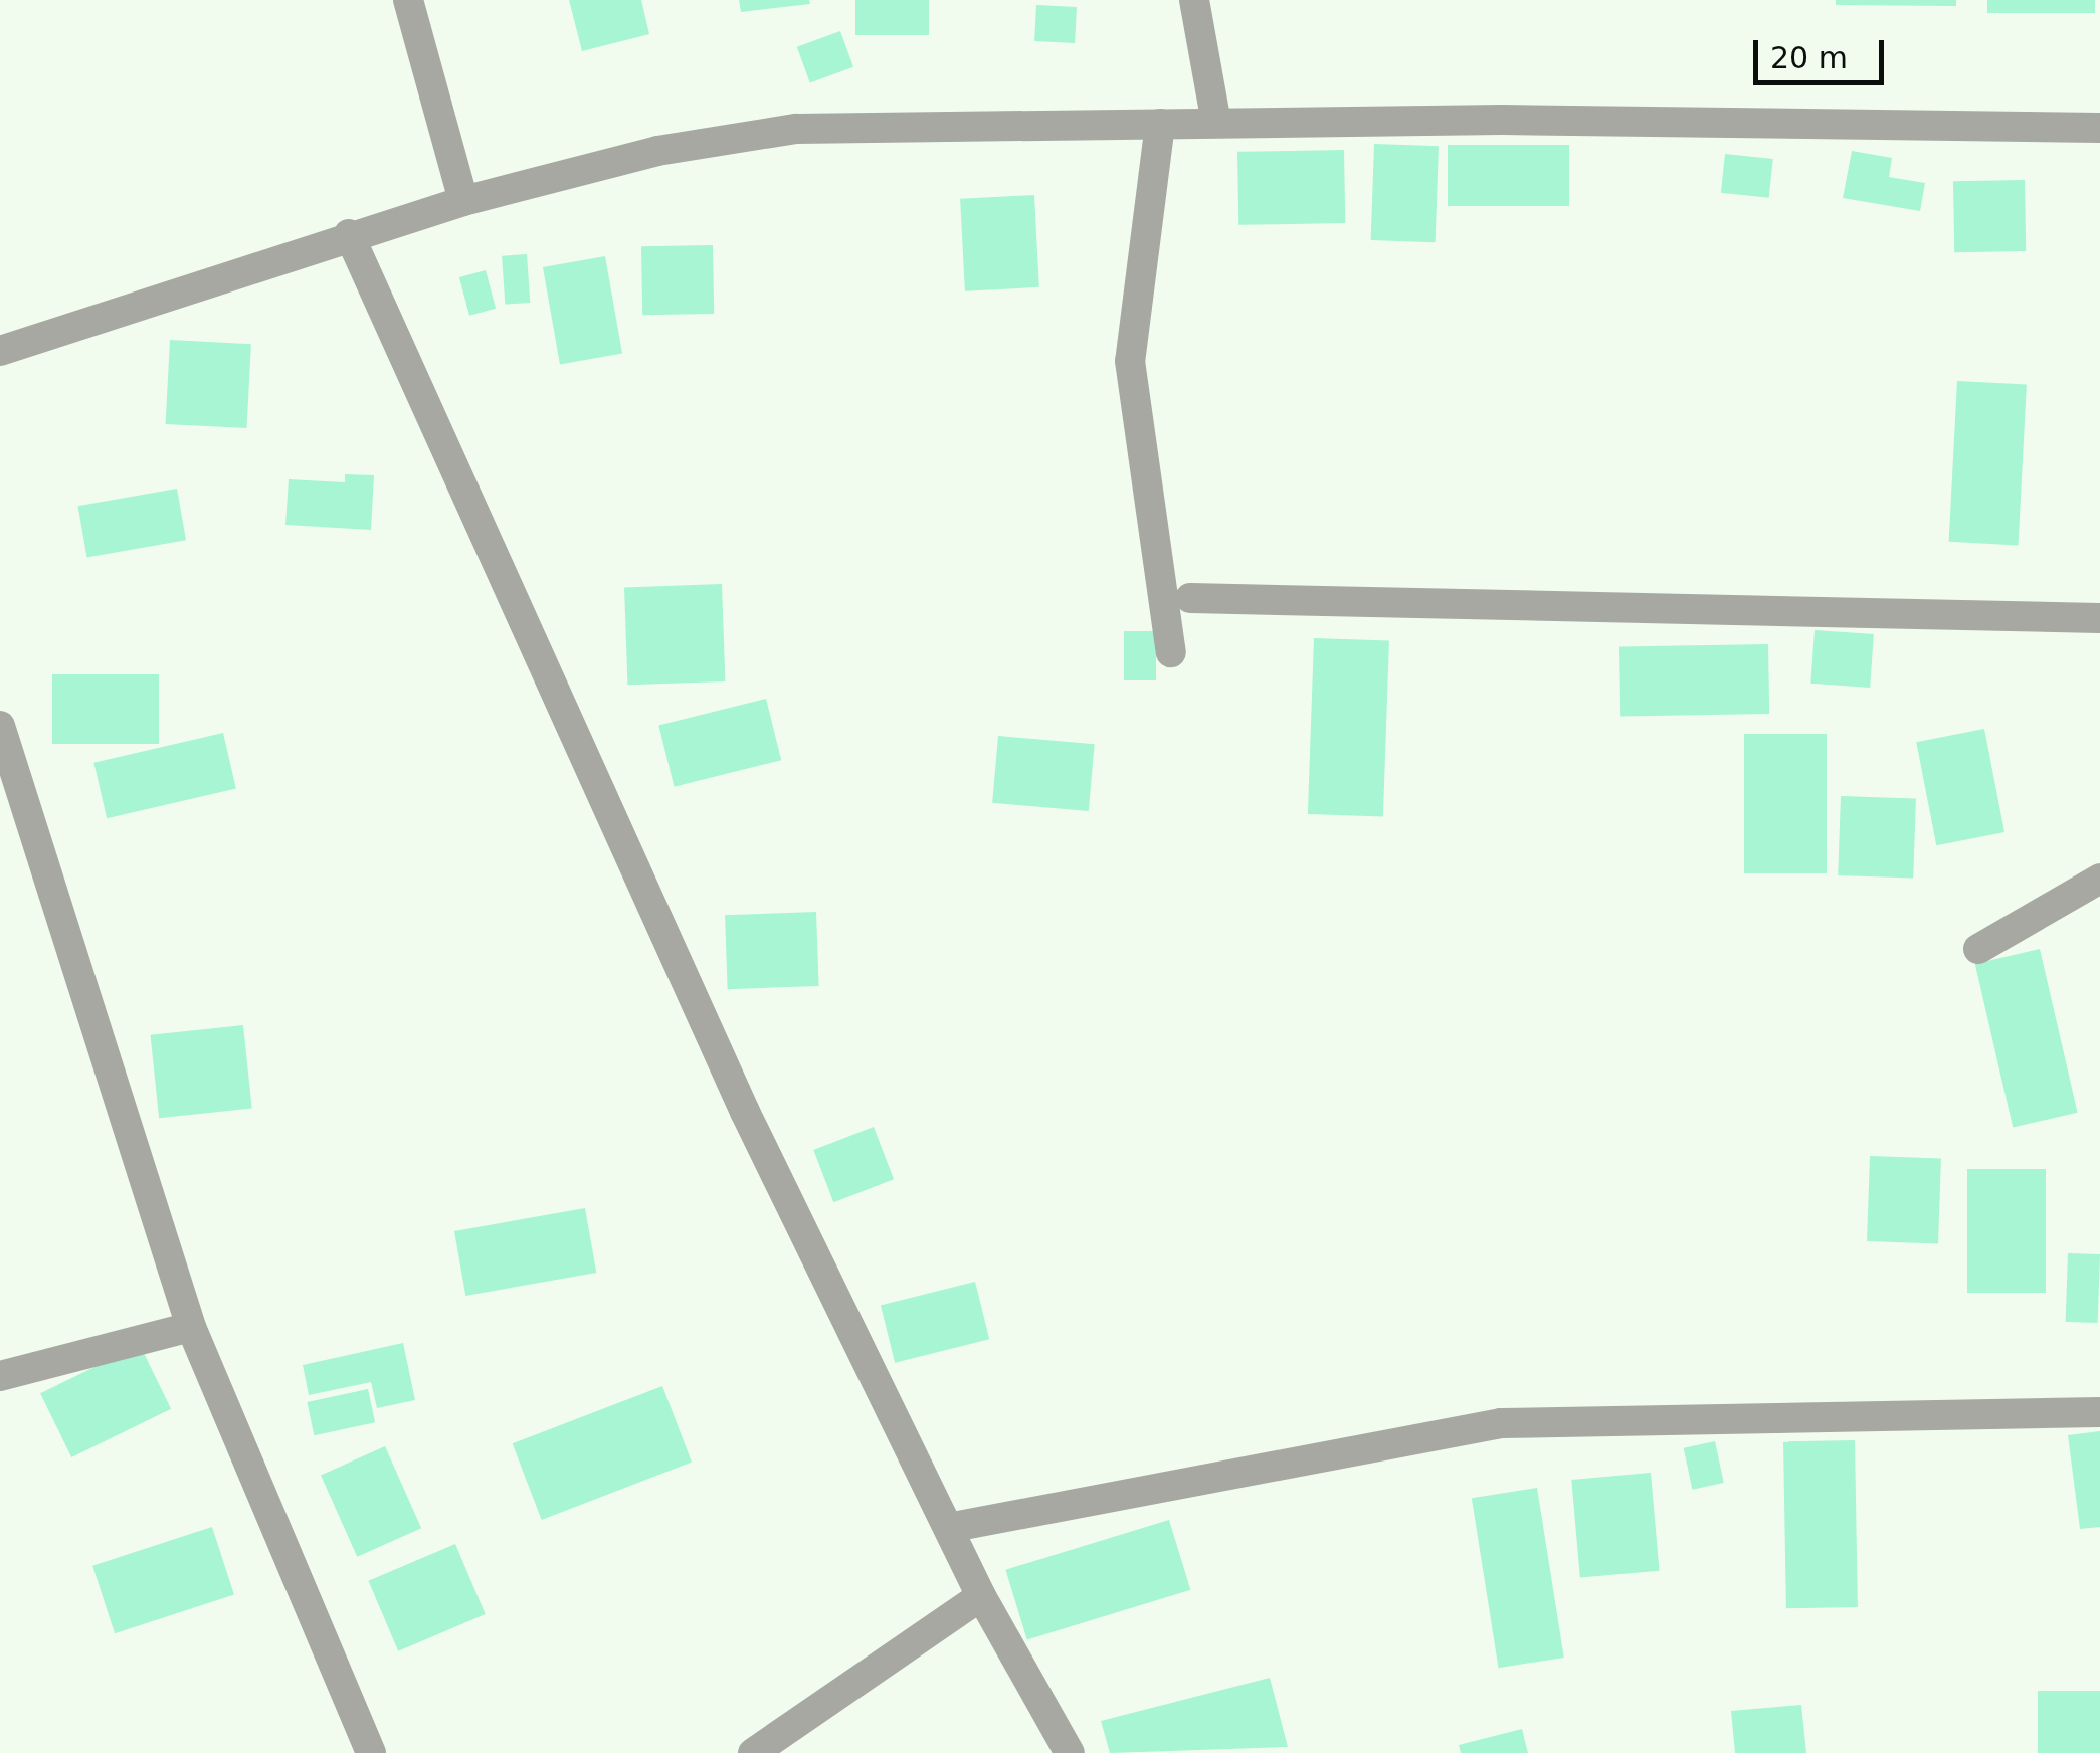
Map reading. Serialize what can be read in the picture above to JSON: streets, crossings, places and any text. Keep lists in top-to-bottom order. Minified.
{"scale_bar":"20 m"}
